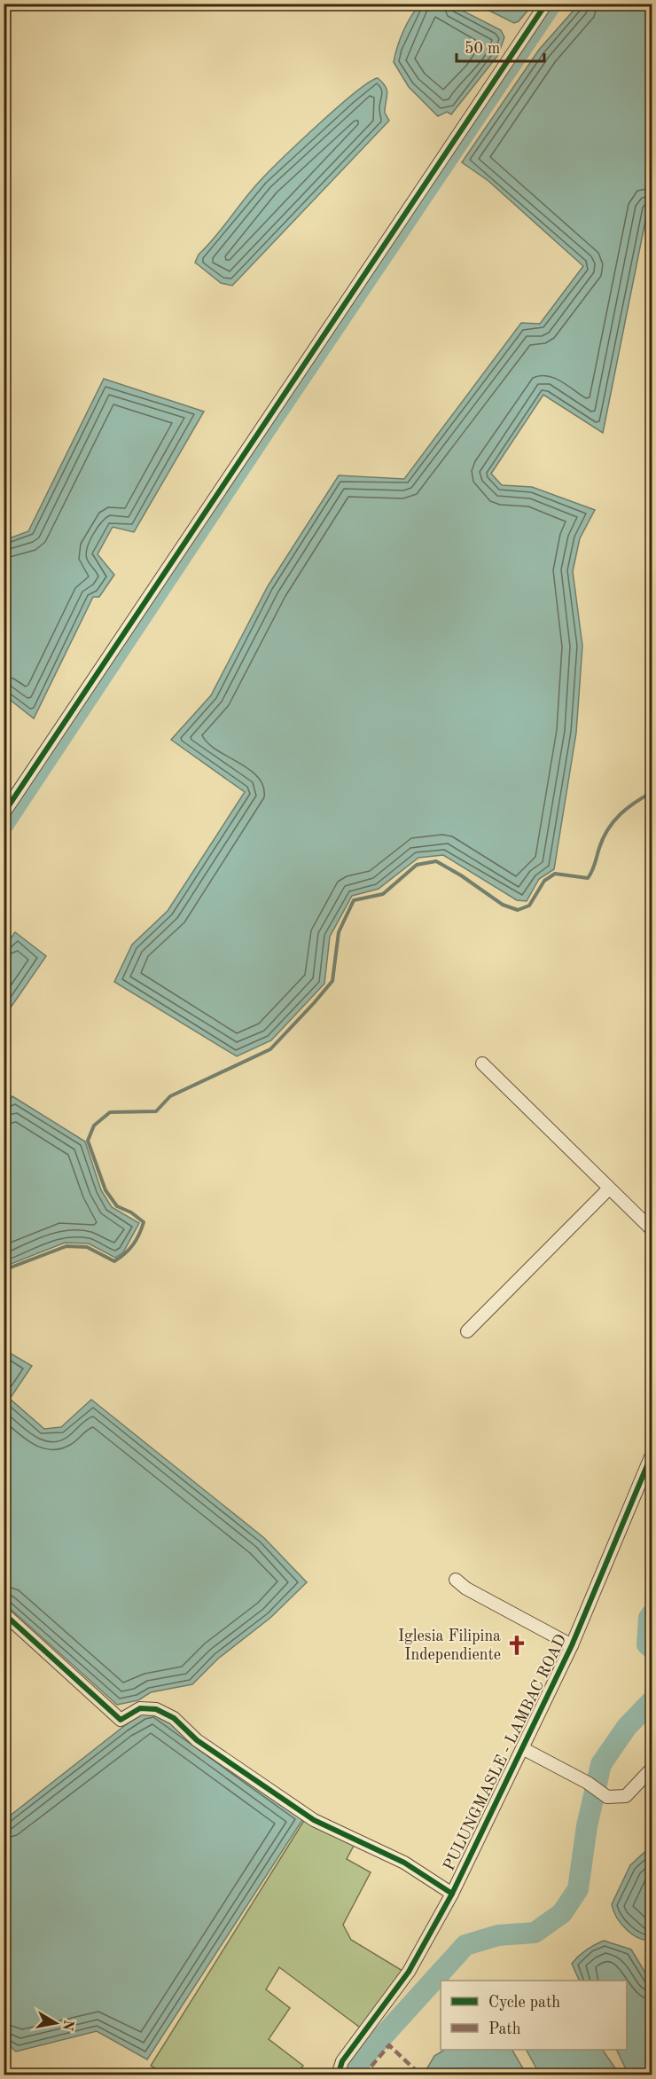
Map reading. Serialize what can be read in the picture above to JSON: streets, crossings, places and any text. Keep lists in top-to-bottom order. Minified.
{"streets":{"street":["PULUNGMASLE - LAMBAC ROAD"]},"places":{"church":["Iglesia Filipina Independiente"]},"legend":["Cycle path","Path"],"scale_bar":"50 m","north":"right"}
